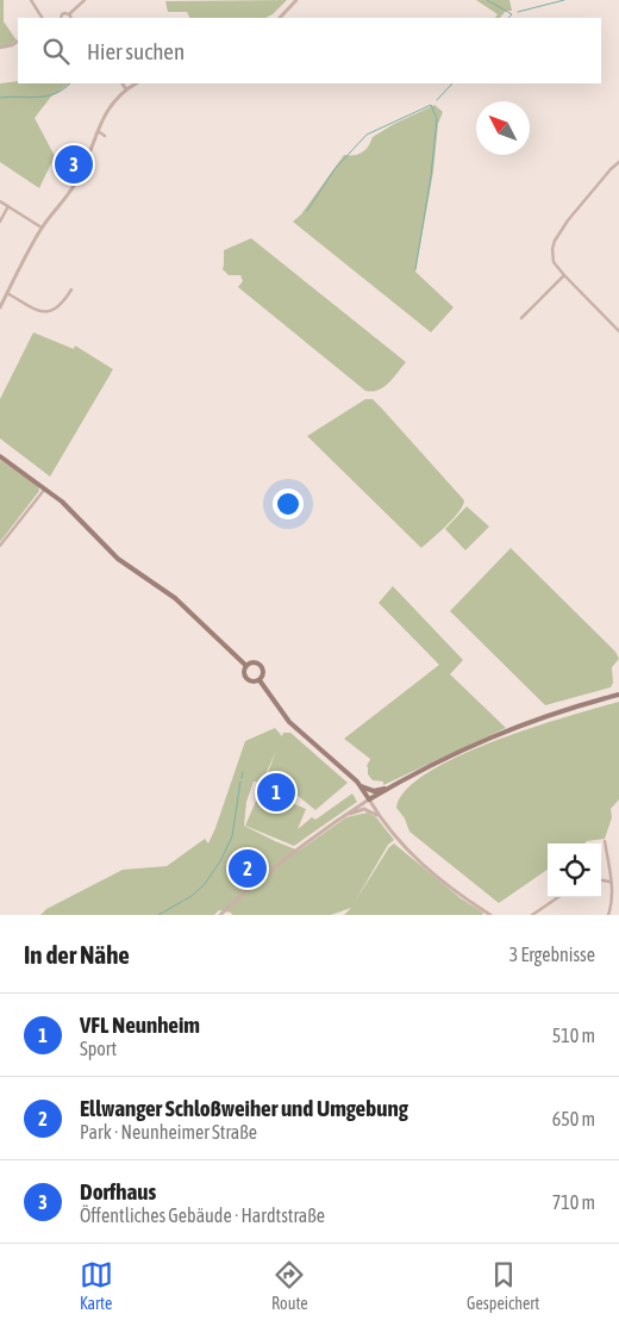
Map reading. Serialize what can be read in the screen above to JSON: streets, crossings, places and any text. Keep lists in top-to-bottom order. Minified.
{"north":"top left","page":{"search":"Hier suchen","pins":["3","1","2"],"heading":["In der Nähe","3 Ergebnisse"],"list":[{"mark":"1","name":"VFL Neunheim","note":"Sport","value":"510 m"},{"mark":"2","name":"Ellwanger Schloßweiher und Umgebung","note":"Park · Neunheimer Straße","value":"650 m"},{"mark":"3","name":"Dorfhaus","note":"Öffentliches Gebäude · Hardtstraße","value":"710 m"}],"nav":["Karte","Route","Gespeichert"]}}
